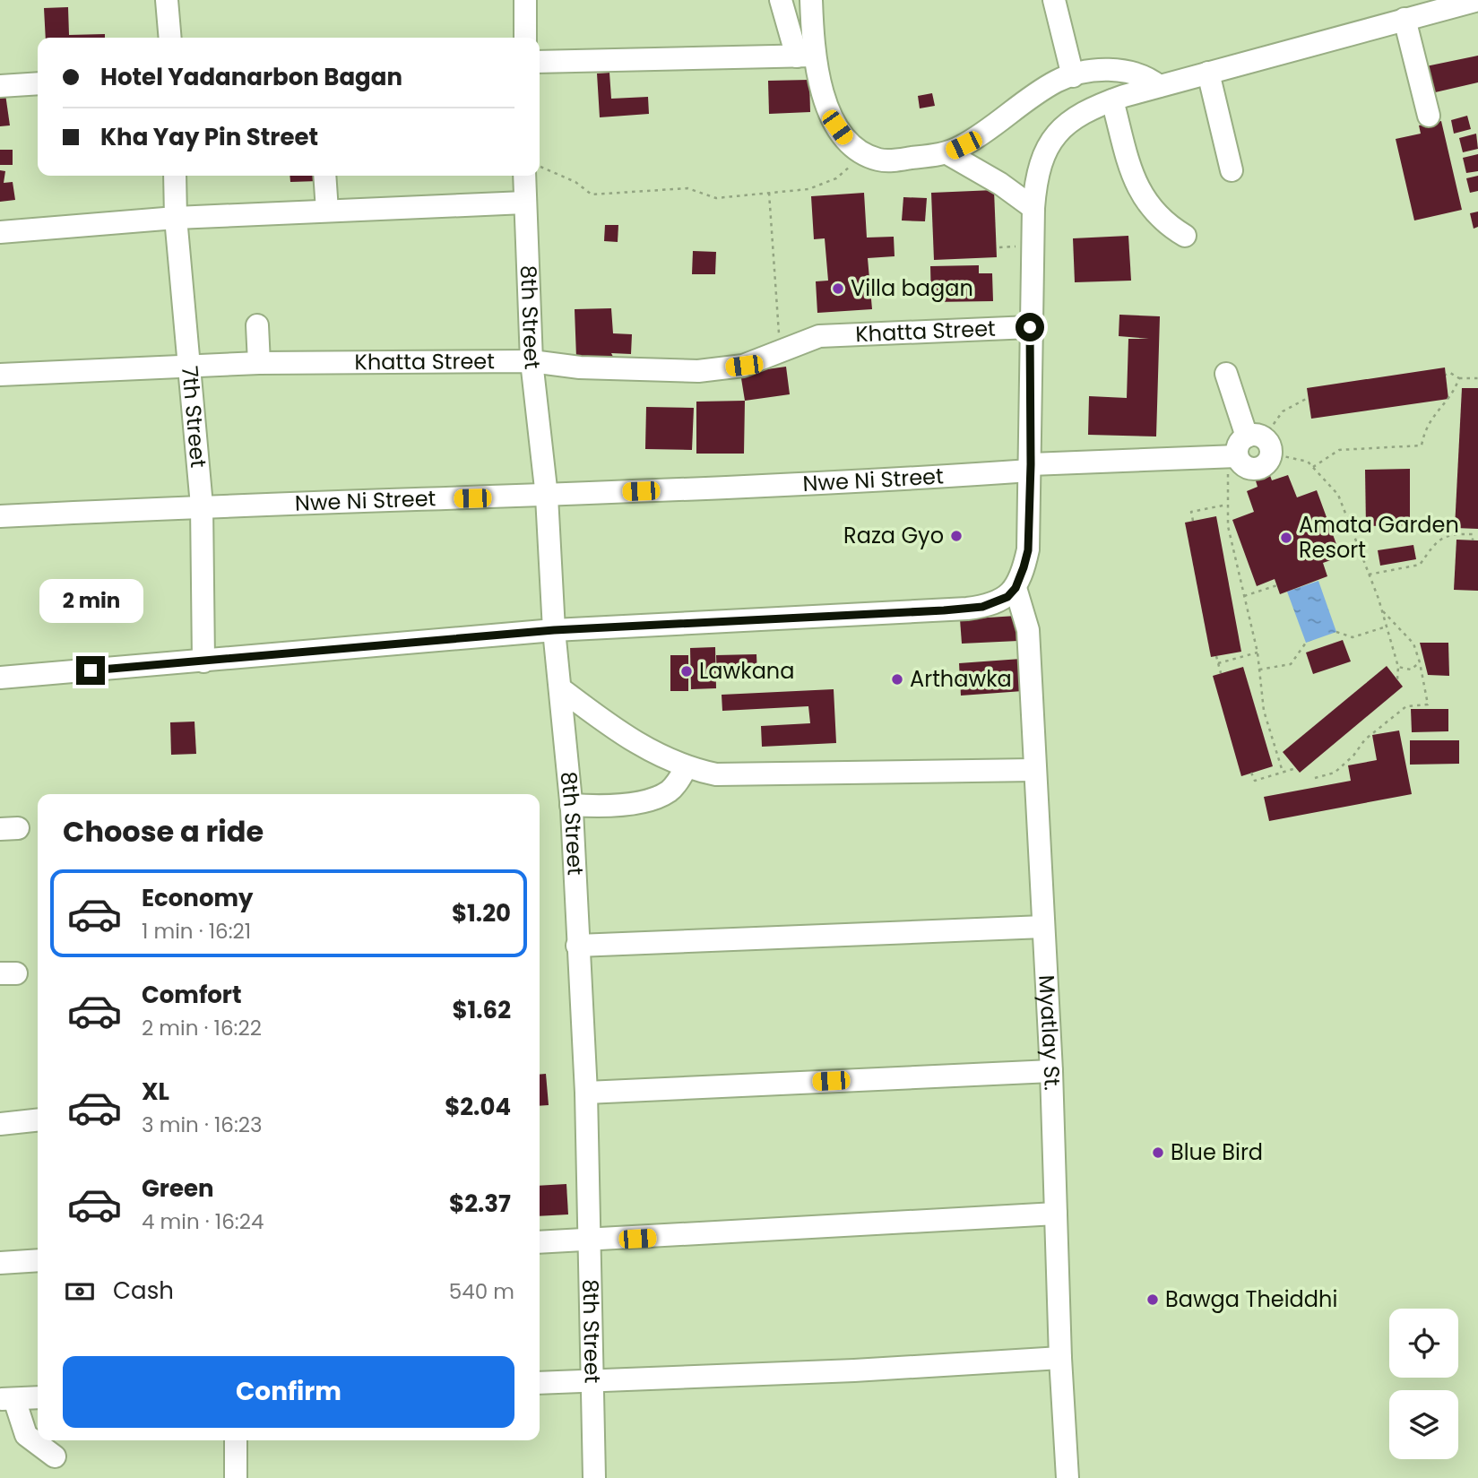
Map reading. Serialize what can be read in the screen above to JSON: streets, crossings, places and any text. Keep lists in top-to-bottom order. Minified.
{"streets":{"street":["8th Street","Khatta Street","7th Street","Nwe Ni Street","Myatlay St."]},"crossings":[["8th Street","Khatta Street"],["8th Street","Nwe Ni Street"],["Khatta Street","7th Street"],["7th Street","Nwe Ni Street"]],"places":["Villa bagan","Raza Gyo","Amata Garden Resort","Lawkana","Arthawka","Blue Bird","Bawga Theiddhi"],"page":{"banner":["Hotel Yadanarbon Bagan","Kha Yay Pin Street"],"bubble":"2 min","heading":"Choose a ride","list":[{"name":"Economy","note":"1 min · 16:21","value":"$1.20"},{"name":"Comfort","note":"2 min · 16:22","value":"$1.62"},{"name":"XL","note":"3 min · 16:23","value":"$2.04"},{"name":"Green","note":"4 min · 16:24","value":"$2.37"}],"pay":["Cash","540 m"],"buttons":"Confirm"}}
